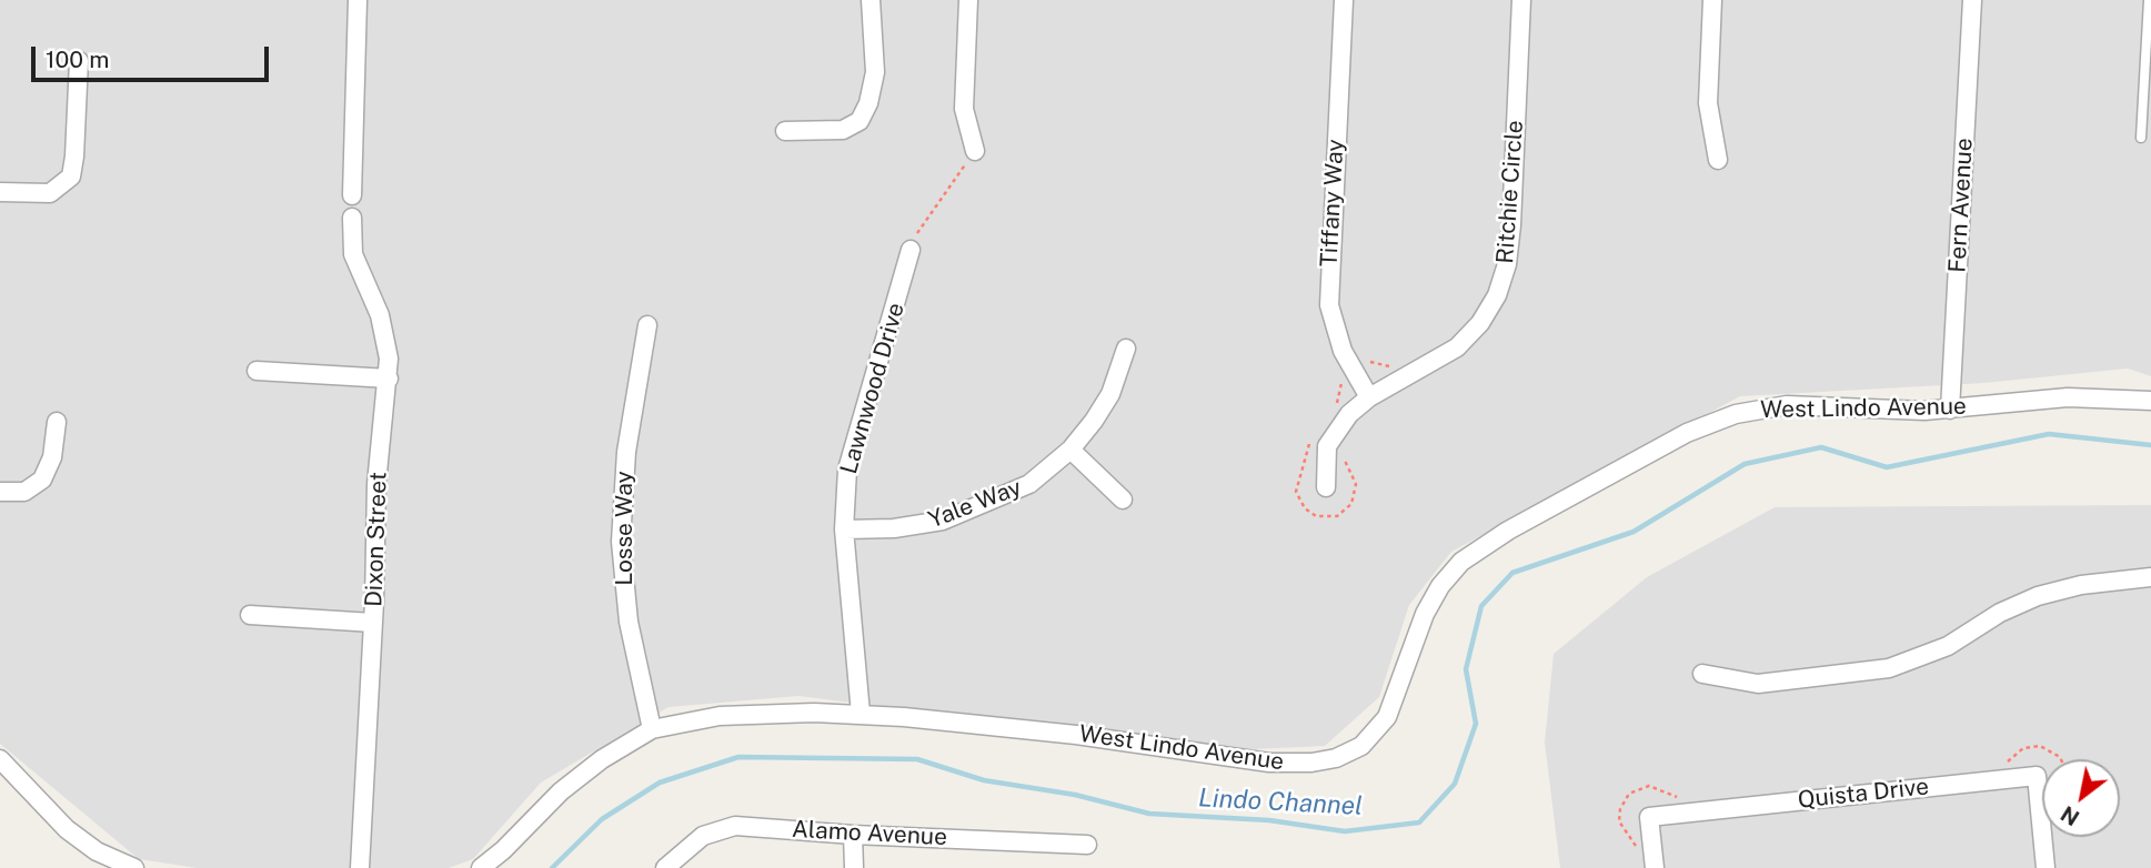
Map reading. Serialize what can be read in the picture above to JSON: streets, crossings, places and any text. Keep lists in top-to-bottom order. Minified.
{"streets":{"street":["Ritchie Circle","Tiffany Way","Fern Avenue","Lawnwood Drive","West Lindo Avenue","Yale Way","Losse Way","Dixon Street","Quista Drive","Alamo Avenue"]},"crossings":[["Ritchie Circle","Tiffany Way"],["Fern Avenue","West Lindo Avenue"],["Lawnwood Drive","West Lindo Avenue"],["Lawnwood Drive","Yale Way"],["West Lindo Avenue","Losse Way"]],"water":["Lindo Channel"],"scale_bar":"100 m","north":"bottom left"}
